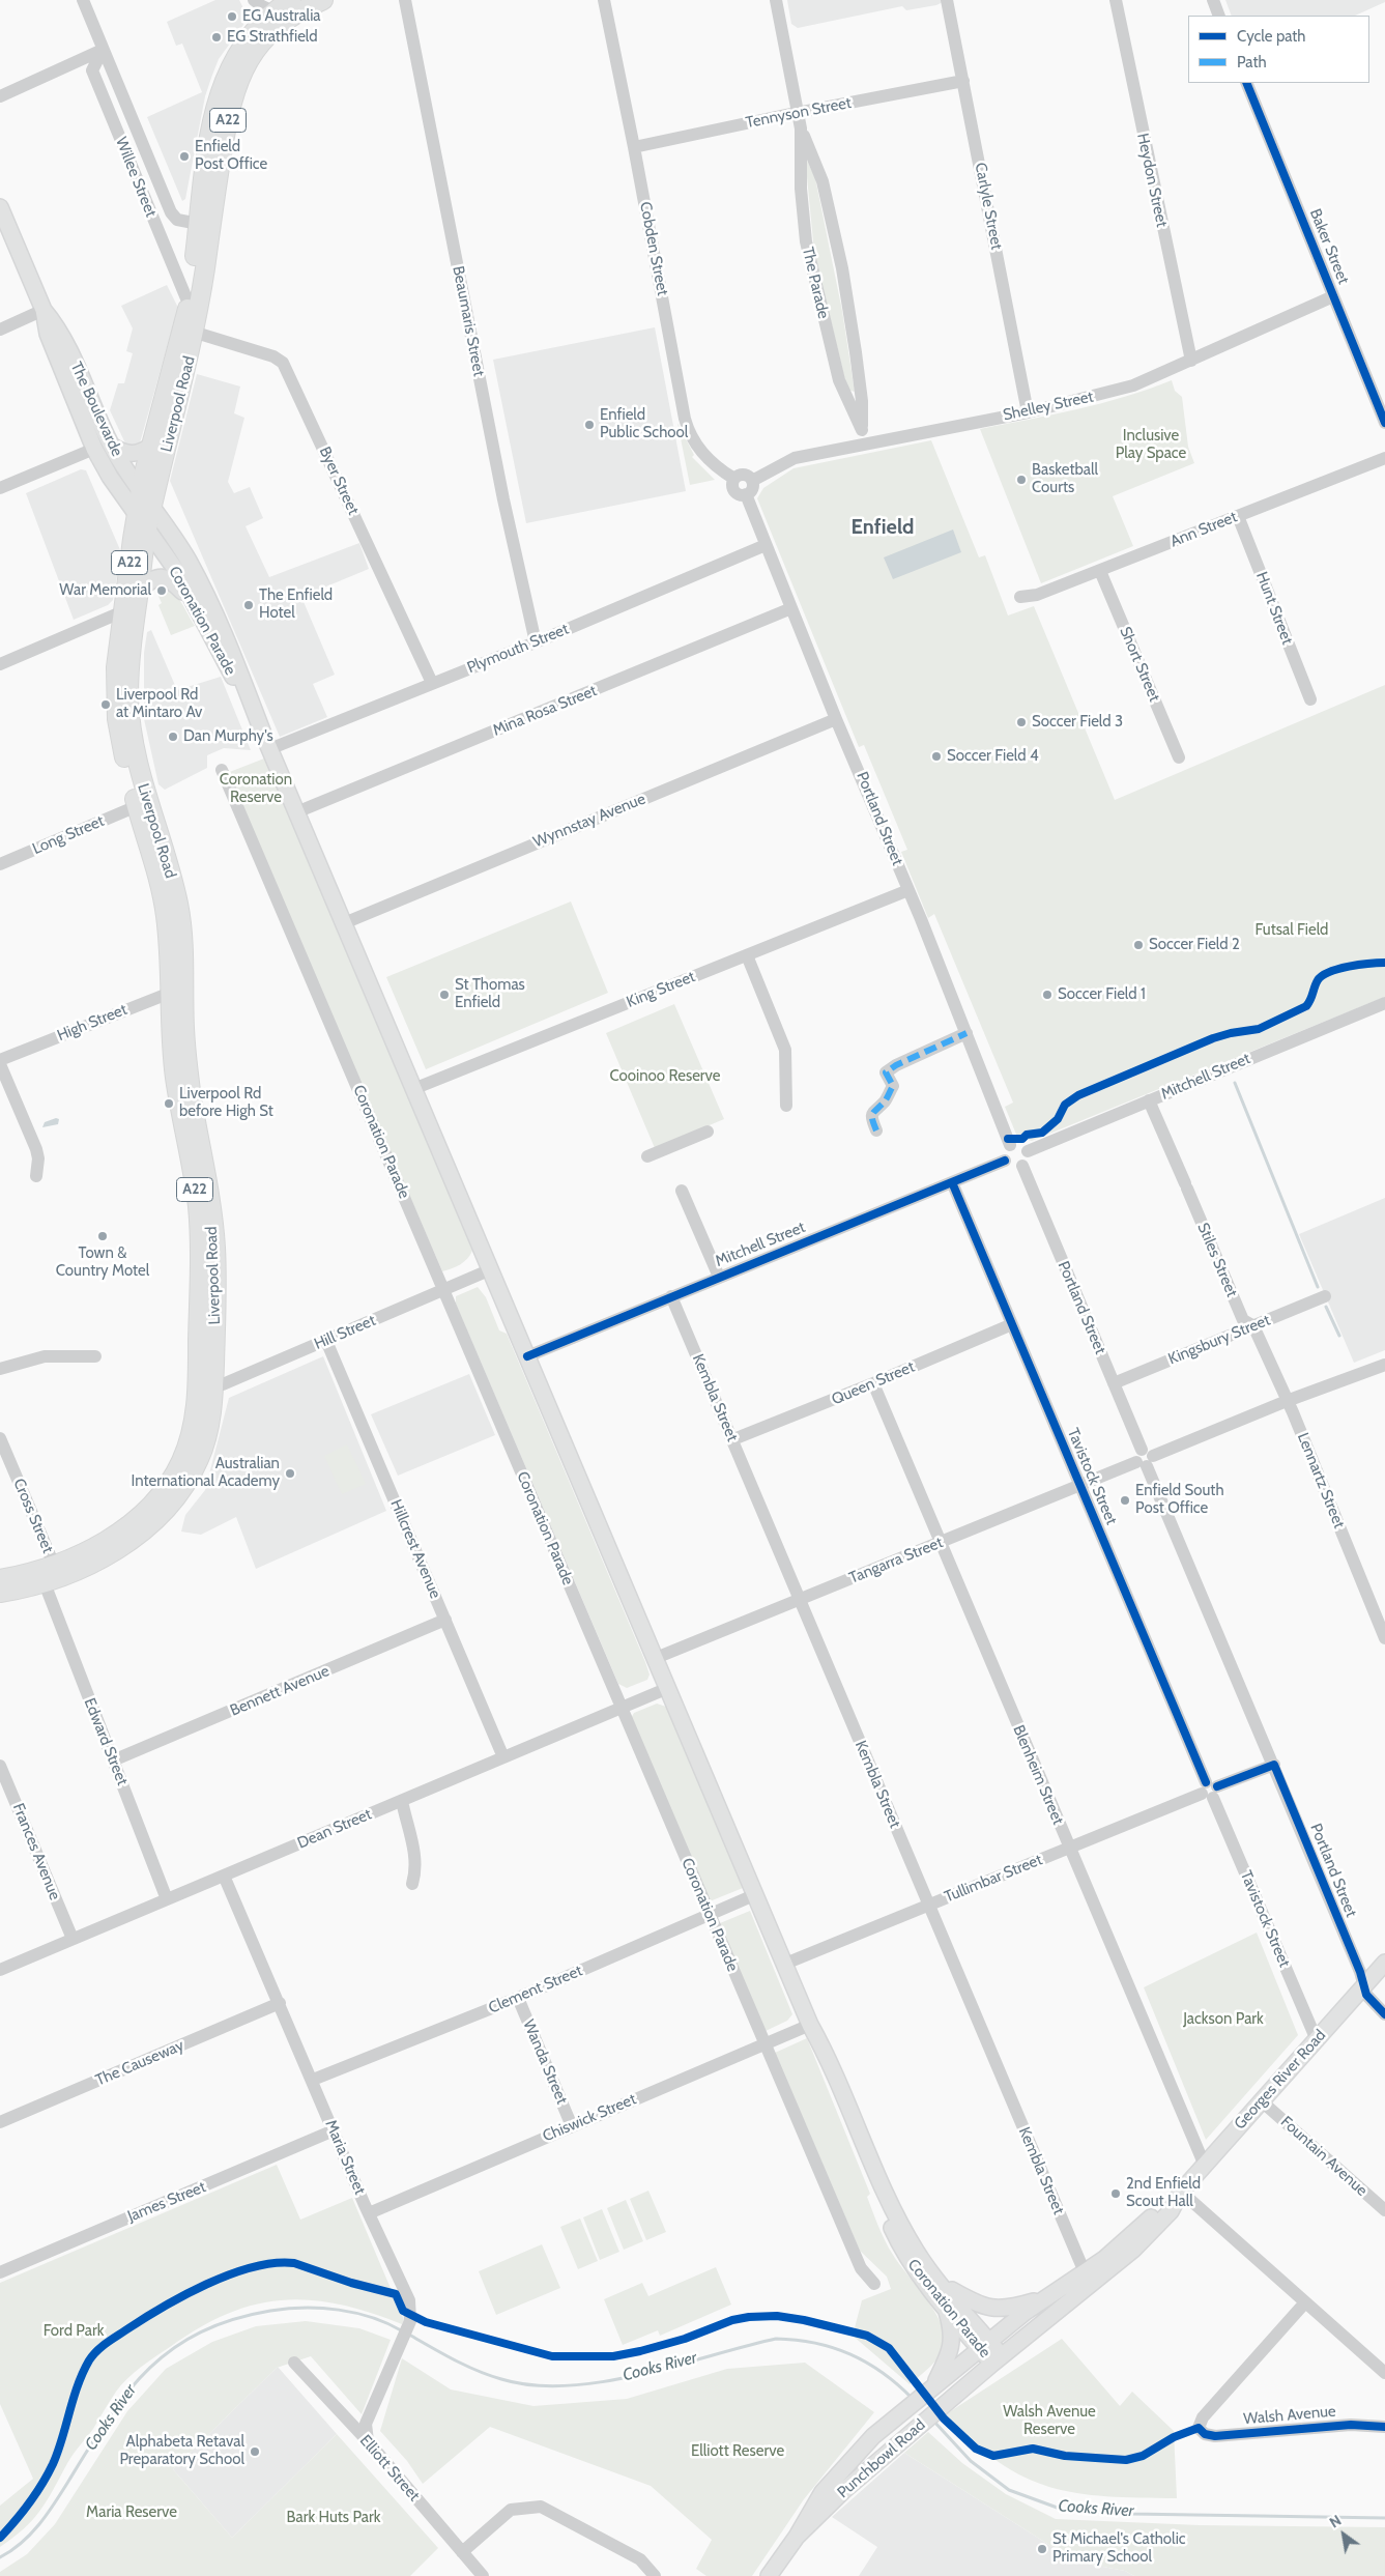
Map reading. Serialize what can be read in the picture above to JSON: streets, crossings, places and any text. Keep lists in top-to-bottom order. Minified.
{"streets":{"highway":["A22","Liverpool Road"],"main road":["The Boulevarde","Coronation Parade","Georges River Road","Punchbowl Road"],"street":["Tennyson Street","Willee Street","Heydon Street","Carlyle Street","Baker Street","Cobden Street","The Parade","Beaumaris Street","Shelley Street","Byer Street","Ann Street","Hunt Street","Plymouth Street","Short Street","Mina Rosa Street","Portland Street","Wynnstay Avenue","Long Street","King Street","High Street","Mitchell Street","Stiles Street","Hill Street","Kingsbury Street","Queen Street","Kembla Street","Tavistock Street","Lennartz Street","Cross Street","Hillcrest Avenue","Tangarra Street","Bennett Avenue","Edward Street","Blenheim Street","Dean Street","Frances Avenue","Tullimbar Street","Clement Street","Wanda Street","The Causeway","Chiswick Street","Fountain Avenue","Maria Street","James Street","Walsh Avenue","Elliott Street"]},"crossings":[["Tennyson Street","Carlyle Street"],["Tennyson Street","Cobden Street"],["Tennyson Street","The Parade"],["Willee Street","Liverpool Road"],["Heydon Street","Shelley Street"],["Carlyle Street","Shelley Street"],["Baker Street","Shelley Street"],["Cobden Street","Shelley Street"],["Cobden Street","Portland Street"],["The Parade","Shelley Street"],["Beaumaris Street","Plymouth Street"],["Liverpool Road","The Boulevarde"],["Liverpool Road","Byer Street"],["Liverpool Road","Coronation Parade"],["Liverpool Road","Long Street"],["Liverpool Road","High Street"],["Liverpool Road","Hill Street"],["Liverpool Road","Cross Street"],["Liverpool Road","Edward Street"],["Shelley Street","Portland Street"],["The Boulevarde","Coronation Parade"],["Byer Street","Plymouth Street"],["Ann Street","Hunt Street"],["Ann Street","Short Street"],["Coronation Parade","Plymouth Street"],["Coronation Parade","Mina Rosa Street"],["Coronation Parade","Wynnstay Avenue"],["Coronation Parade","King Street"],["Coronation Parade","Mitchell Street"],["Coronation Parade","Hill Street"],["Coronation Parade","Tangarra Street"],["Coronation Parade","Dean Street"],["Coronation Parade","Tullimbar Street"],["Coronation Parade","Clement Street"],["Coronation Parade","Georges River Road"],["Coronation Parade","Chiswick Street"],["Coronation Parade","Punchbowl Road"],["Plymouth Street","Portland Street"],["Mina Rosa Street","Portland Street"],["Portland Street","Wynnstay Avenue"],["Portland Street","King Street"],["Portland Street","Mitchell Street"],["Portland Street","Kingsbury Street"],["Portland Street","Tangarra Street"],["Portland Street","Tullimbar Street"],["Portland Street","Georges River Road"],["Mitchell Street","Stiles Street"],["Mitchell Street","Kembla Street"],["Mitchell Street","Tavistock Street"],["Stiles Street","Kingsbury Street"],["Stiles Street","Lennartz Street"],["Hill Street","Hillcrest Avenue"],["Kingsbury Street","Lennartz Street"],["Queen Street","Kembla Street"],["Queen Street","Tavistock Street"],["Queen Street","Blenheim Street"],["Kembla Street","Tangarra Street"],["Kembla Street","Tullimbar Street"],["Kembla Street","Georges River Road"],["Tavistock Street","Tangarra Street"],["Tavistock Street","Tullimbar Street"],["Tavistock Street","Georges River Road"],["Lennartz Street","Tangarra Street"],["Hillcrest Avenue","Bennett Avenue"],["Hillcrest Avenue","Dean Street"],["Tangarra Street","Blenheim Street"],["Bennett Avenue","Edward Street"],["Edward Street","Dean Street"],["Blenheim Street","Tullimbar Street"],["Blenheim Street","Georges River Road"],["Dean Street","Frances Avenue"],["Dean Street","Maria Street"],["Clement Street","Wanda Street"],["Clement Street","Maria Street"],["Wanda Street","Chiswick Street"],["The Causeway","Maria Street"],["Georges River Road","Fountain Avenue"],["Georges River Road","Punchbowl Road"],["Chiswick Street","Maria Street"],["Maria Street","James Street"],["Maria Street","Elliott Street"]],"districts":["Enfield"],"water":["Cooks River"],"parks":["Inclusive Play Space","Coronation Reserve","Futsal Field","Cooinoo Reserve","Jackson Park","Ford Park","Walsh Avenue Reserve","Elliott Reserve","Maria Reserve","Bark Huts Park"],"places":["EG Australia","EG Strathfield","Enfield Post Office","Enfield Public School","Basketball Courts","War Memorial","The Enfield Hotel","Liverpool Rd at Mintaro Av","Soccer Field 3","Dan Murphy's","Soccer Field 4","Soccer Field 2","St Thomas Enfield","Soccer Field 1","Liverpool Rd before High St","Town & Country Motel","Australian International Academy","Enfield South Post Office","2nd Enfield Scout Hall","Alphabeta Retaval Preparatory School","St Michael's Catholic Primary School"],"legend":["Cycle path","Path"],"north":"top left"}
